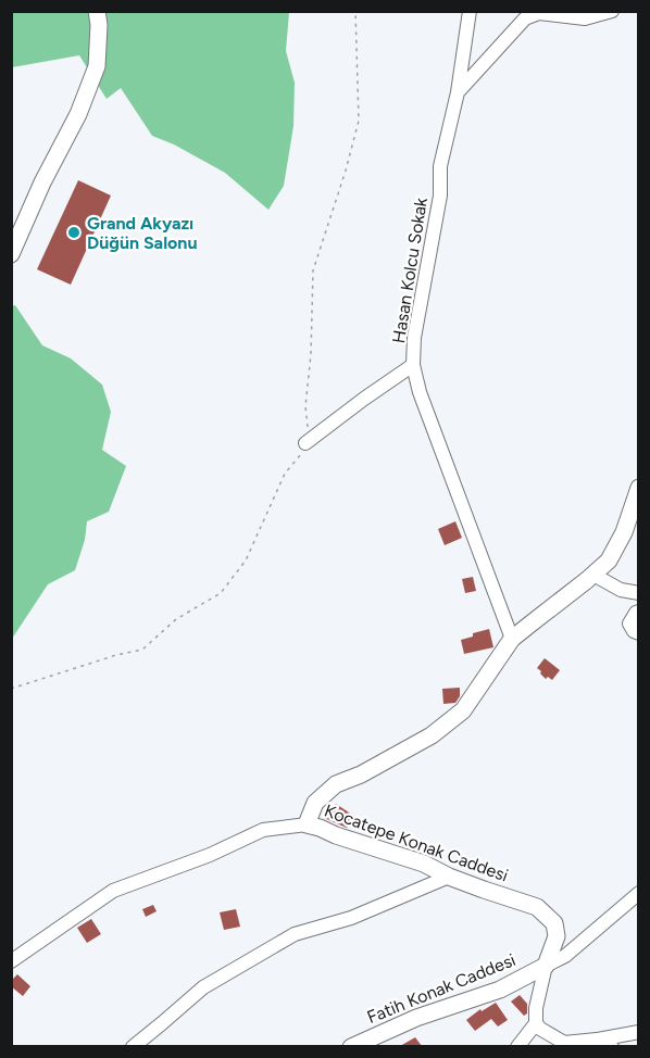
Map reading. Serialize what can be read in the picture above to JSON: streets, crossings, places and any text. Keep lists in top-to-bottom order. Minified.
{"streets":{"main road":["Kocatepe Konak Caddesi","Fatih Konak Caddesi"],"street":["Hasan Kolcu Sokak"]},"crossings":[["Kocatepe Konak Caddesi","Fatih Konak Caddesi"]],"places":["Grand Akyazı Düğün Salonu"]}
